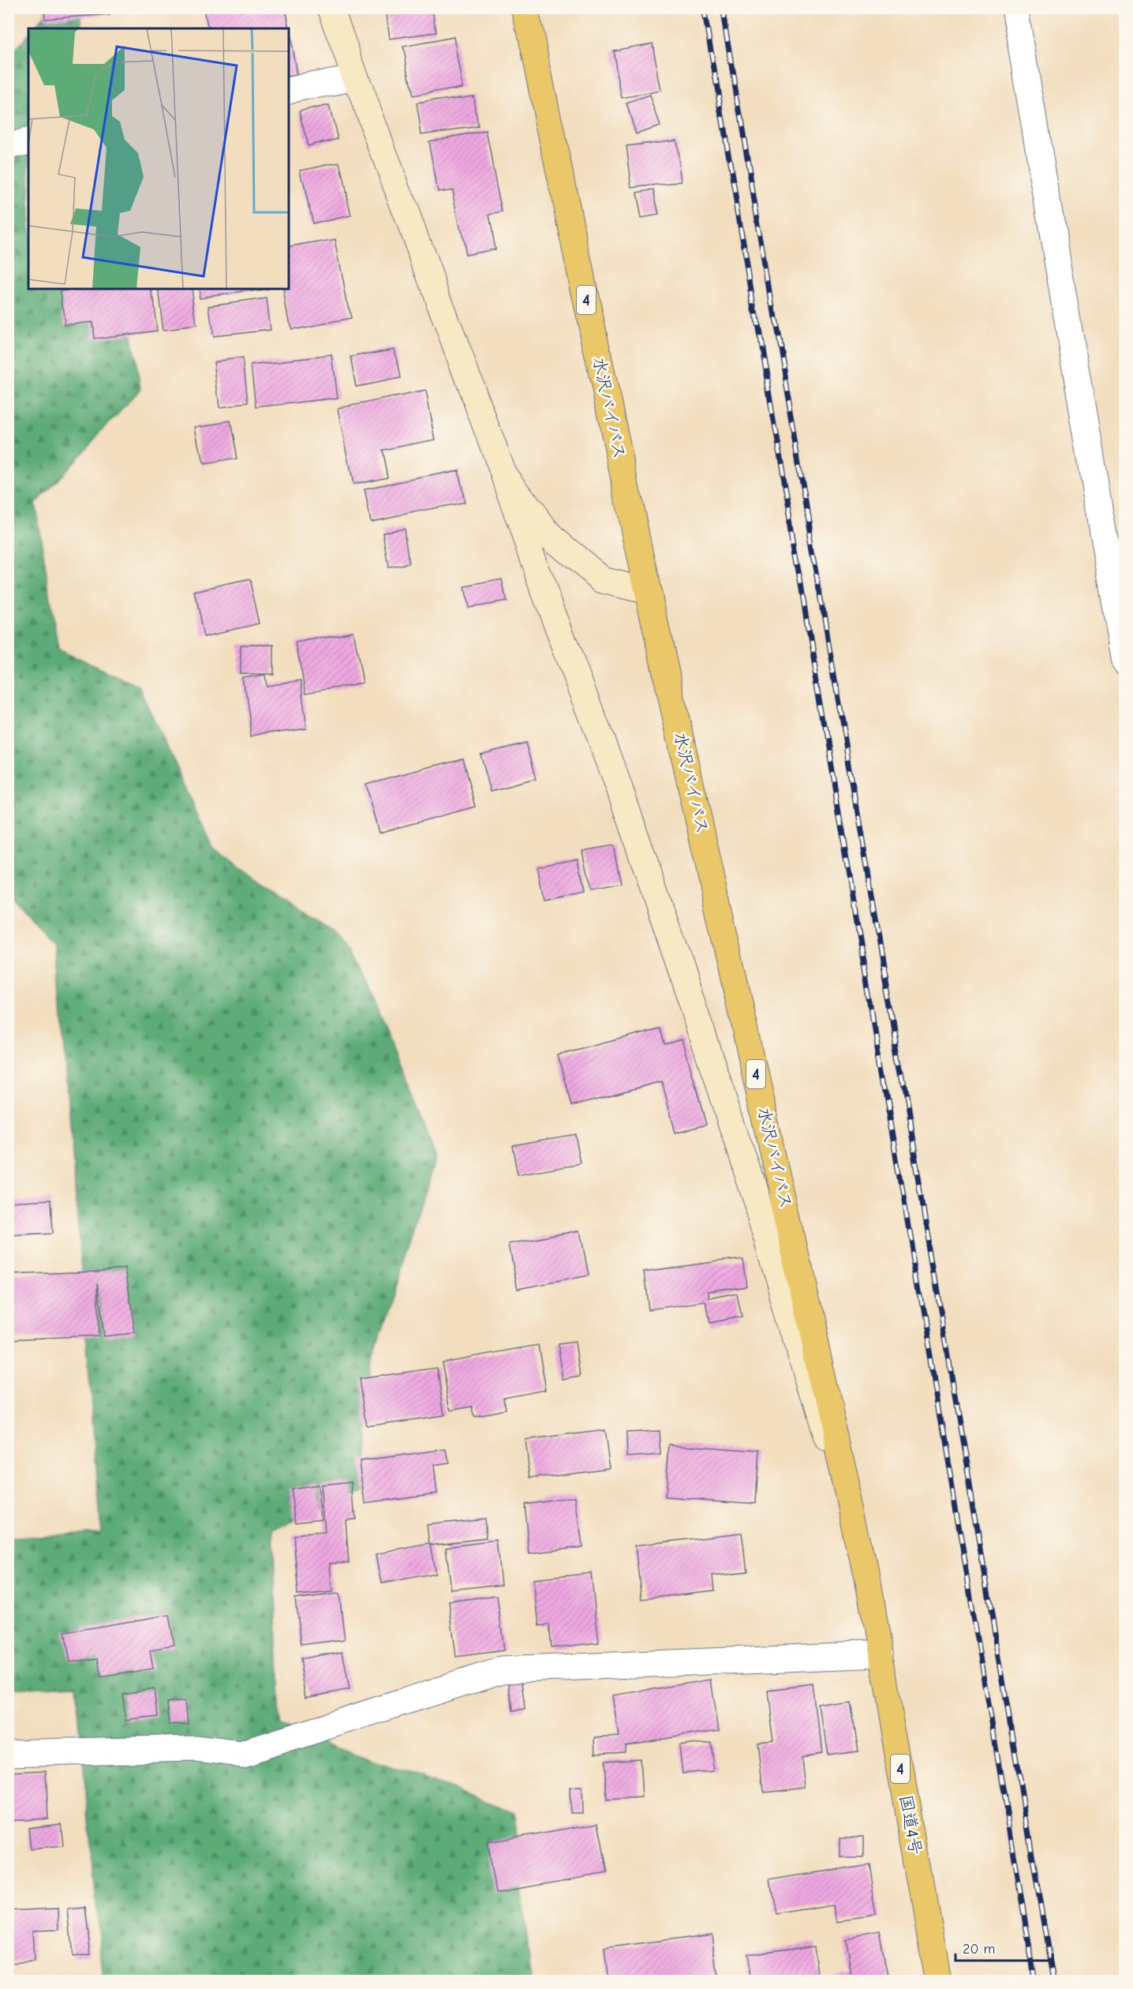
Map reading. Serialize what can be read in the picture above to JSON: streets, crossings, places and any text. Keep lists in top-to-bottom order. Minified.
{"streets":{"highway":["4","水沢バイパス","国道4号"]},"crossings":[["水沢バイパス","国道4号"]],"scale_bar":"20 m"}
